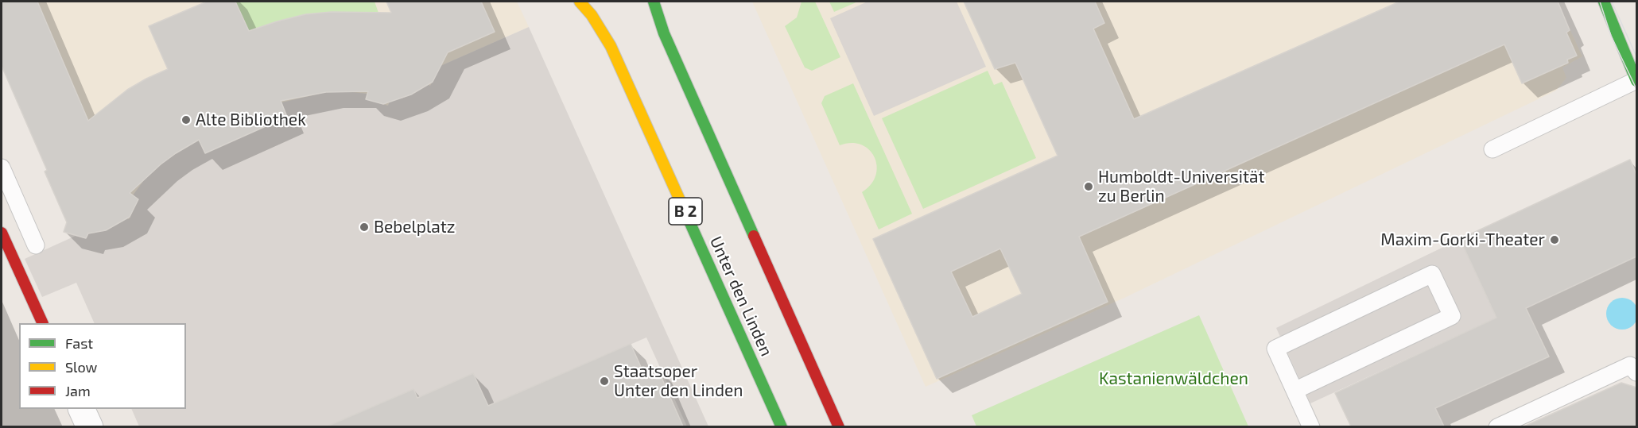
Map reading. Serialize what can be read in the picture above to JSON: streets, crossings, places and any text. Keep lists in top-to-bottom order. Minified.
{"streets":{"main road":["B 2","Unter den Linden"]},"parks":["Kastanienwäldchen"],"places":["Alte Bibliothek","Humboldt-Universität zu Berlin","Bebelplatz","Maxim-Gorki-Theater","Staatsoper Unter den Linden"],"legend":["Fast","Slow","Jam"]}
